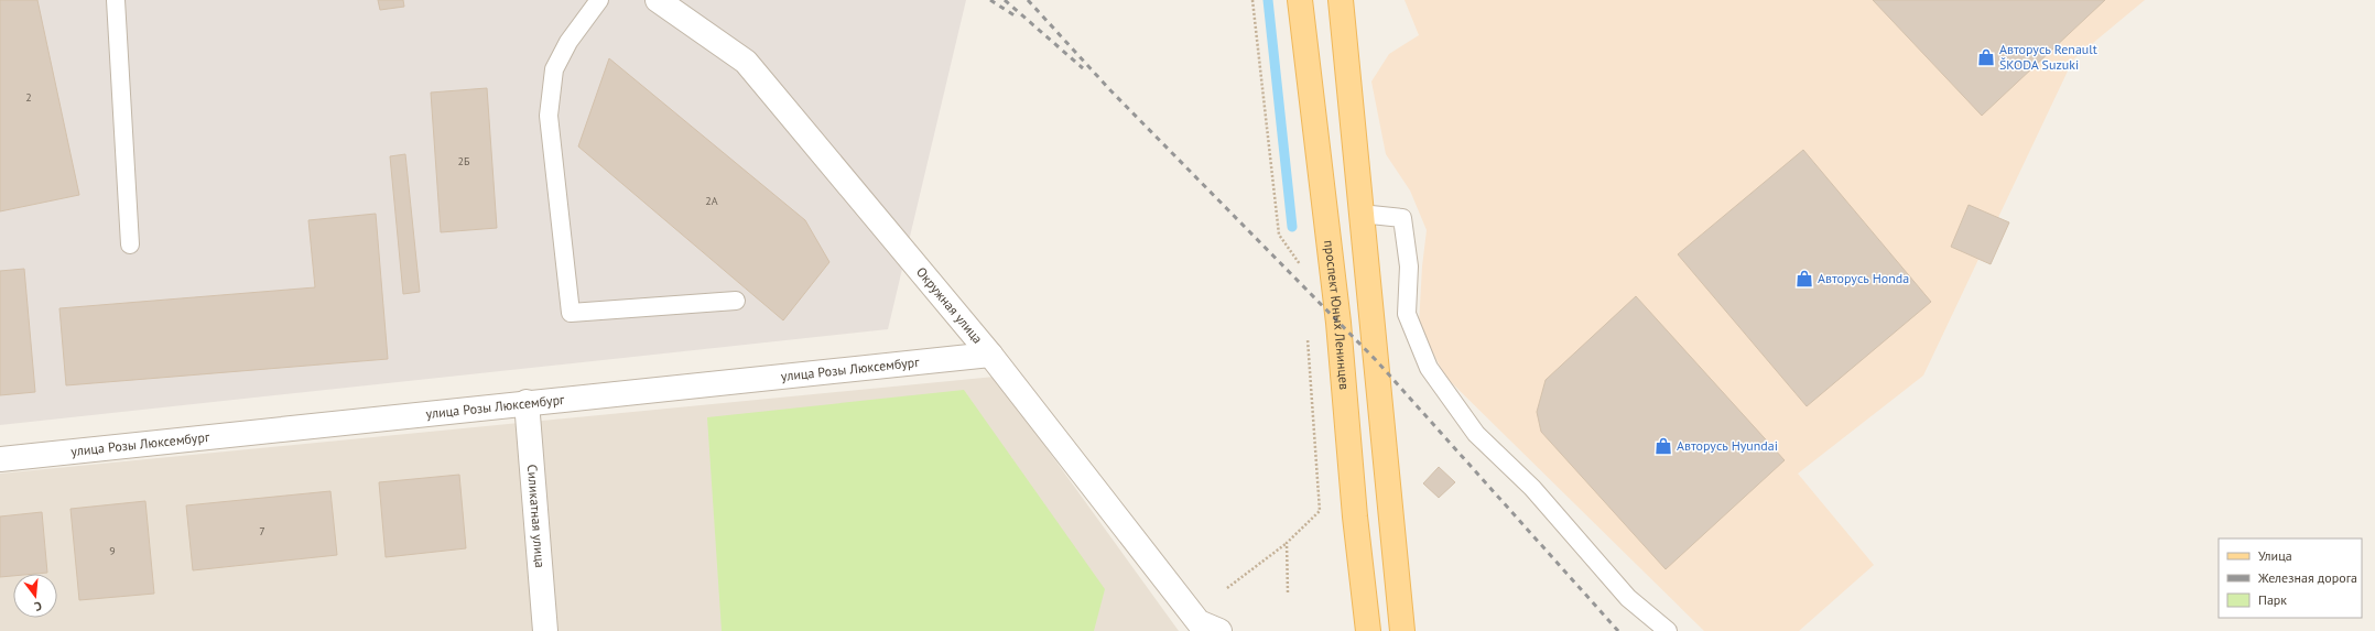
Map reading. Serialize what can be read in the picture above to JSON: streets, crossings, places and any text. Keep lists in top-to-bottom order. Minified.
{"streets":{"main road":["проспект Юных Ленинцев"],"street":["Окружная улица","улица Розы Люксембург","Силикатная улица"]},"crossings":[["Окружная улица","улица Розы Люксембург"],["улица Розы Люксембург","Силикатная улица"]],"places":{"shop":["Авторусь Renault ŠKODA Suzuki","Авторусь Honda","Авторусь Hyundai"]},"house_numbers":["2","2Б","2А","7","9"],"legend":["Улица","Железная дорога","Парк"],"north":"bottom"}
